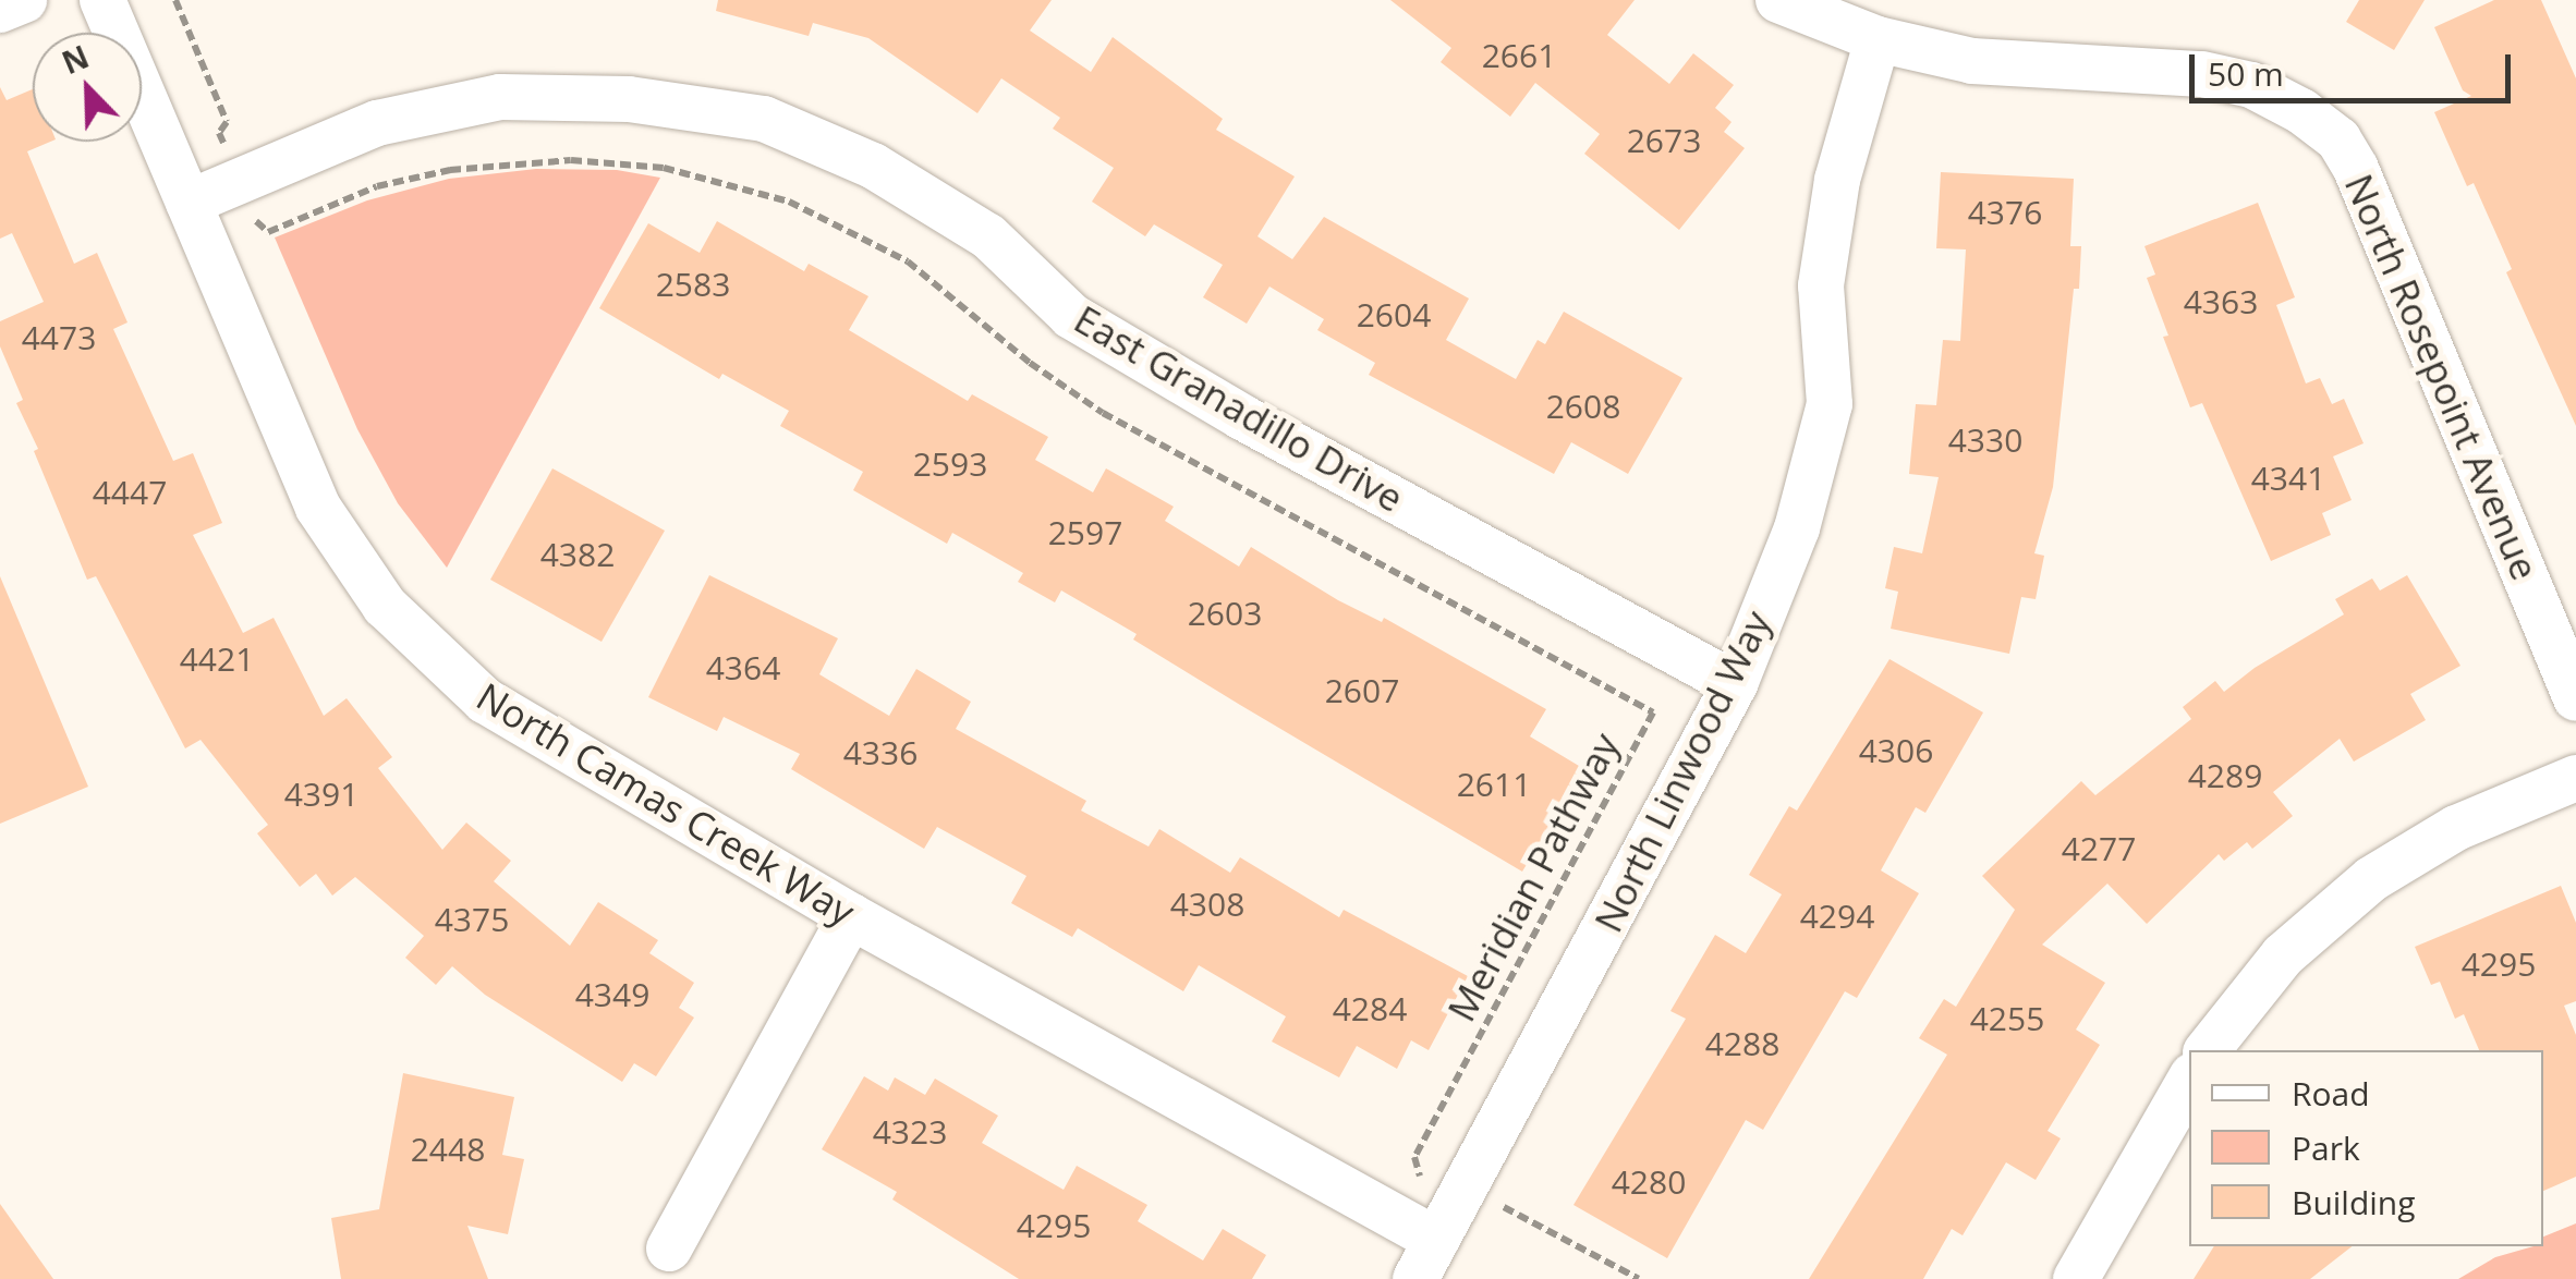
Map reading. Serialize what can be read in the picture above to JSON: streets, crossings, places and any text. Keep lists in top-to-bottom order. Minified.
{"streets":{"street":["North Rosepoint Avenue","East Granadillo Drive","North Linwood Way","North Camas Creek Way"],"path":["Meridian Pathway"]},"crossings":[["North Rosepoint Avenue","North Linwood Way"],["East Granadillo Drive","North Linwood Way"],["East Granadillo Drive","North Camas Creek Way"],["North Linwood Way","North Camas Creek Way"]],"house_numbers":["2661","2673","4376","2583","4363","2604","4473","2608","4330","2593","4341","4447","2597","4382","2603","4421","4364","2607","4306","4336","4289","2611","4391","4277","4308","4294","4375","4295","4349","4284","4255","4288","4323","2448","4280","4295"],"legend":["Road","Park","Building"],"scale_bar":"50 m","north":"top left"}
